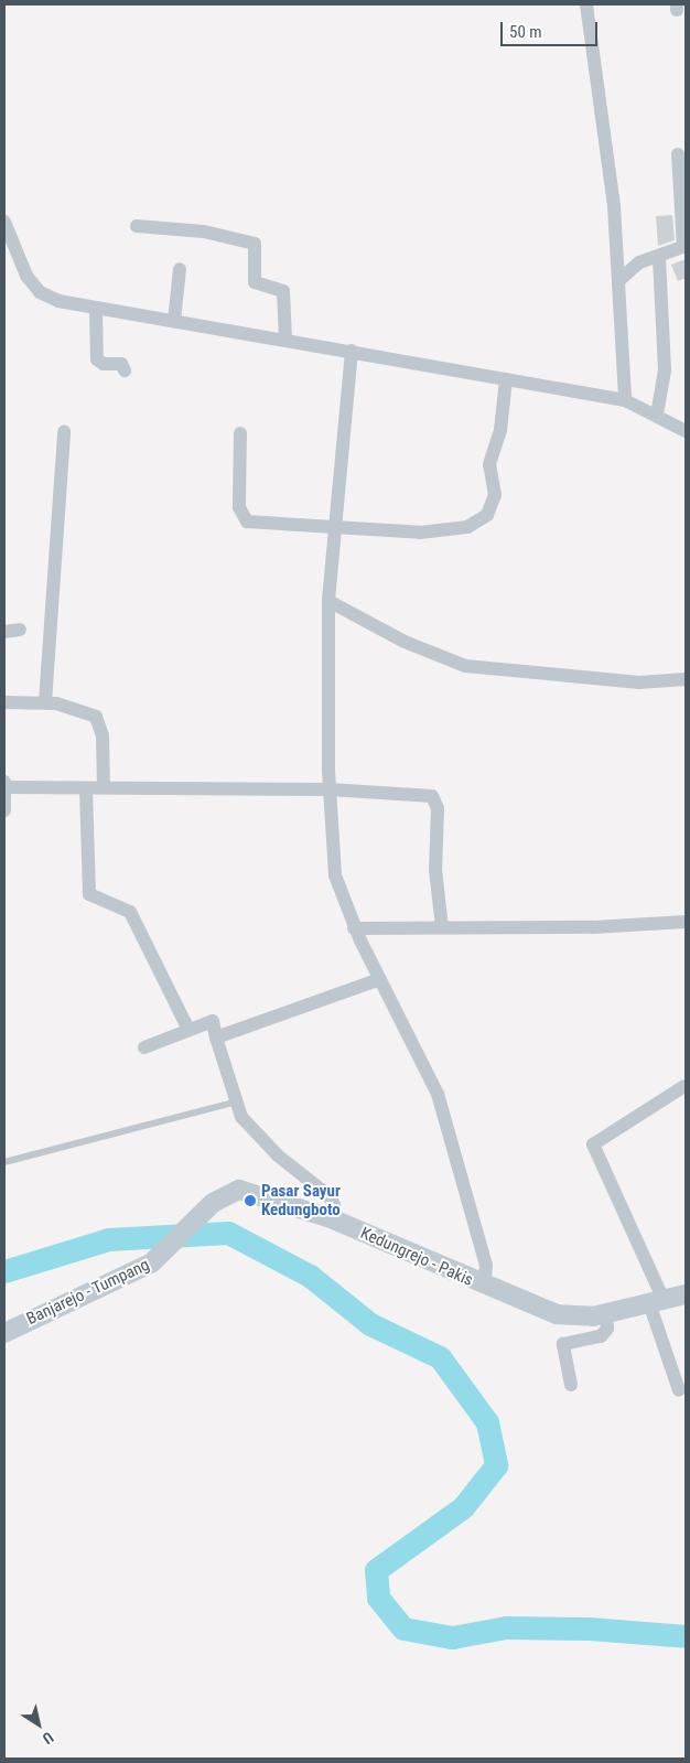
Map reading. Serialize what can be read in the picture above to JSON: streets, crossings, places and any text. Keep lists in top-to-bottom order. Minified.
{"streets":{"main road":["Kedungrejo - Pakis","Banjarejo - Tumpang"]},"crossings":[["Kedungrejo - Pakis","Banjarejo - Tumpang"]],"places":["Pasar Sayur Kedungboto"],"scale_bar":"50 m","north":"bottom right"}
